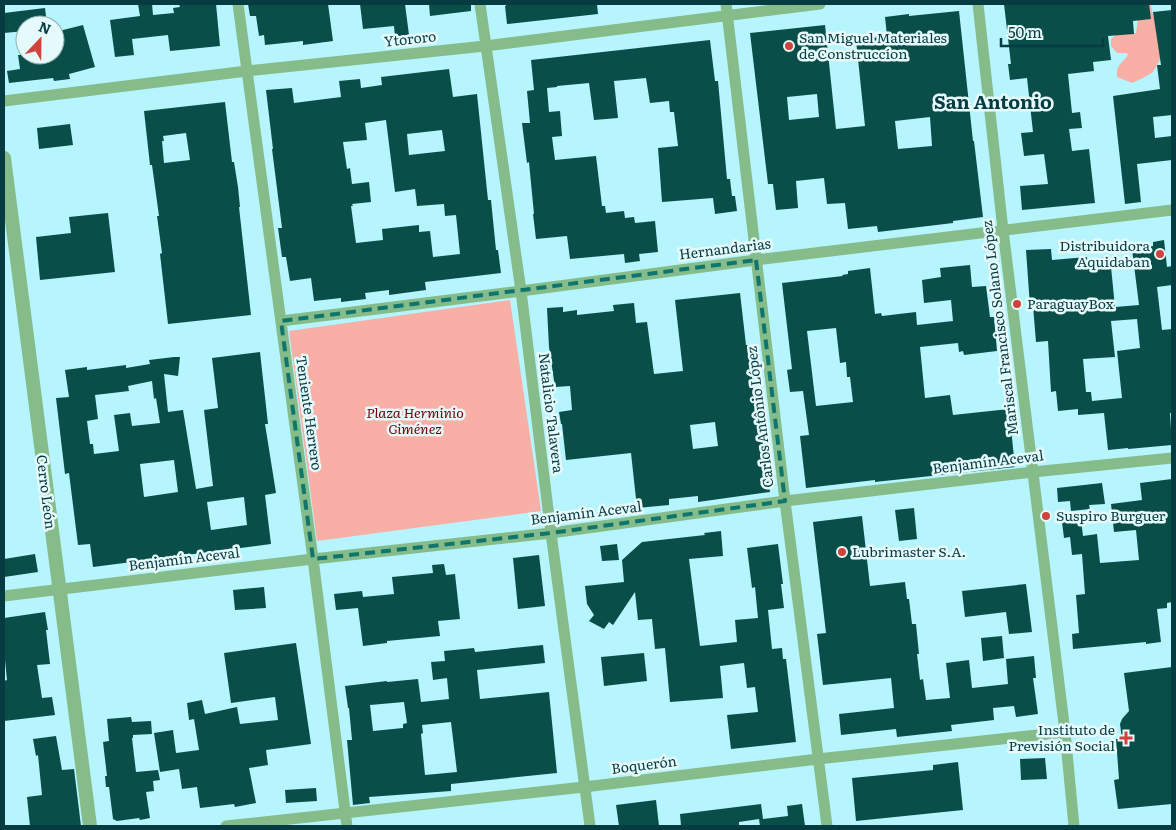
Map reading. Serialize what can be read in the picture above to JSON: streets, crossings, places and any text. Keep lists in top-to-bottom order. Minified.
{"streets":{"street":["Ytororo","Hernandarias","Mariscal Francisco Solano López","Teniente Herrero","Natalicio Talavera","Carlos Antônio López","Benjamín Aceval","Cerro León","Boquerón"]},"crossings":[["Ytororo","Teniente Herrero"],["Ytororo","Natalicio Talavera"],["Ytororo","Carlos Antônio López"],["Hernandarias","Mariscal Francisco Solano López"],["Hernandarias","Teniente Herrero"],["Hernandarias","Natalicio Talavera"],["Hernandarias","Carlos Antônio López"],["Mariscal Francisco Solano López","Benjamín Aceval"],["Mariscal Francisco Solano López","Boquerón"],["Teniente Herrero","Benjamín Aceval"],["Teniente Herrero","Boquerón"],["Natalicio Talavera","Benjamín Aceval"],["Natalicio Talavera","Boquerón"],["Carlos Antônio López","Benjamín Aceval"],["Carlos Antônio López","Boquerón"],["Benjamín Aceval","Cerro León"]],"districts":["San Antonio"],"parks":["Plaza Herminio Giménez"],"places":{"other":["San Miguel Materiales de Construccíon","Distribuidora Aquidaban","ParaguayBox","Suspiro Burguer","Lubrimaster S.A."],"health":["Instituto de Previsión Social"]},"scale_bar":"50 m","north":"top"}
